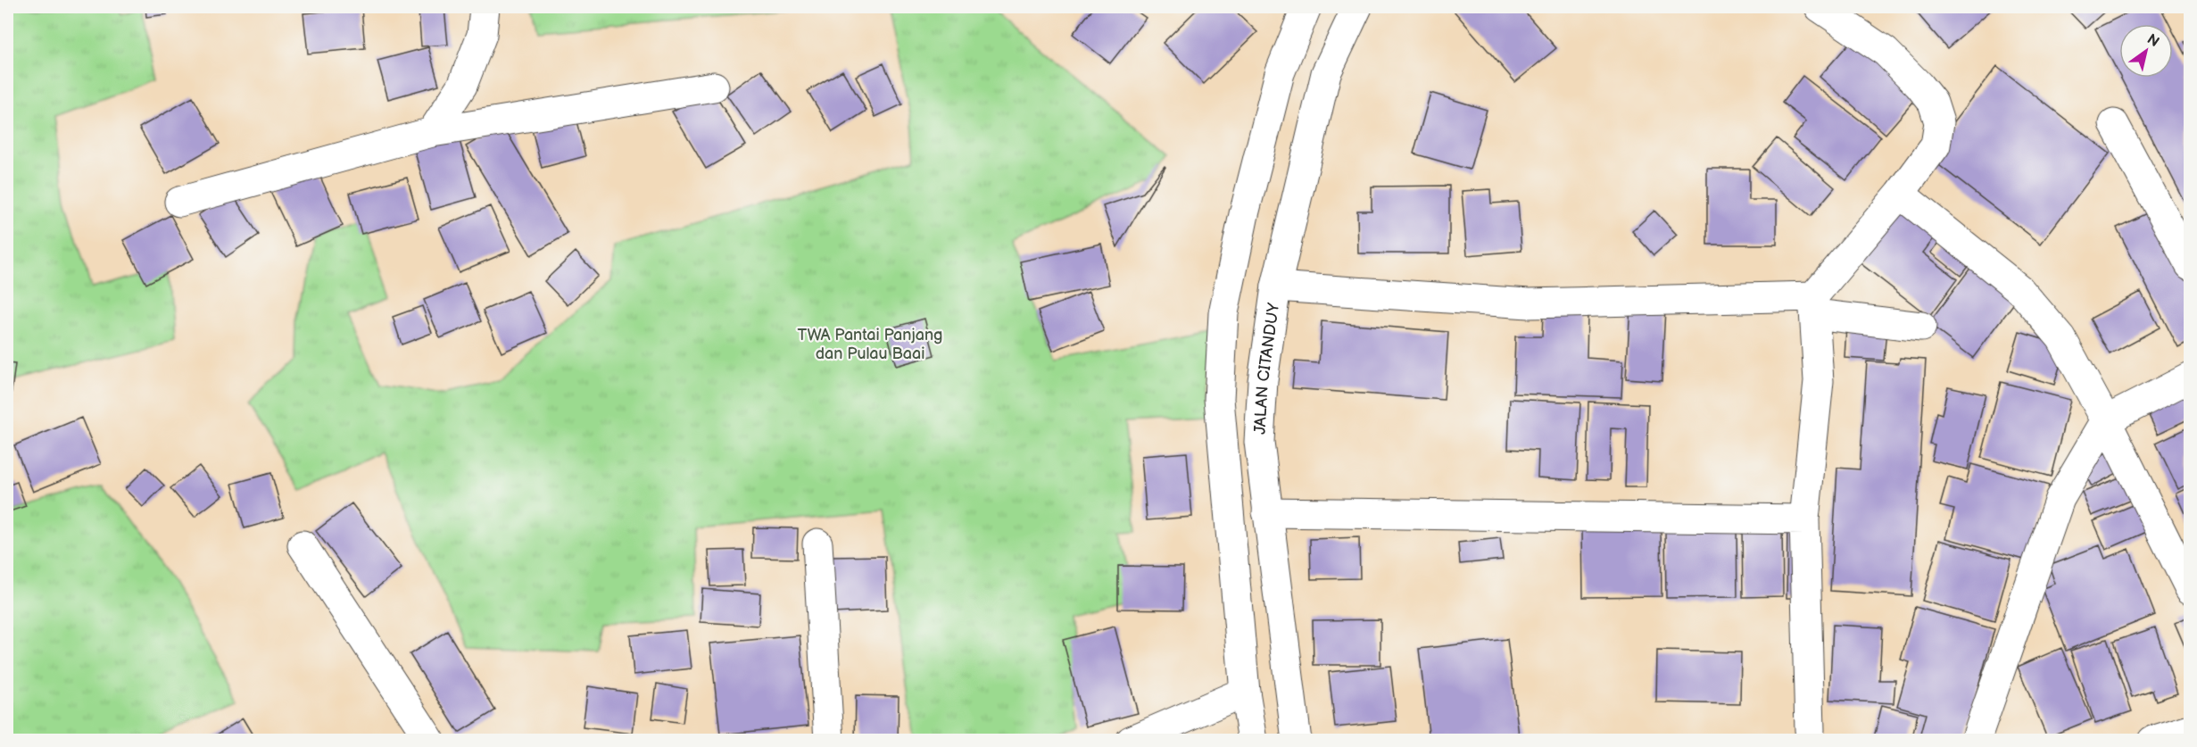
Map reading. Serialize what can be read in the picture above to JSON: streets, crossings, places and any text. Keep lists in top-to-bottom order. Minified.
{"streets":{"street":["JALAN CITANDUY"]},"parks":["TWA Pantai Panjang dan Pulau Baai"],"north":"top right"}
